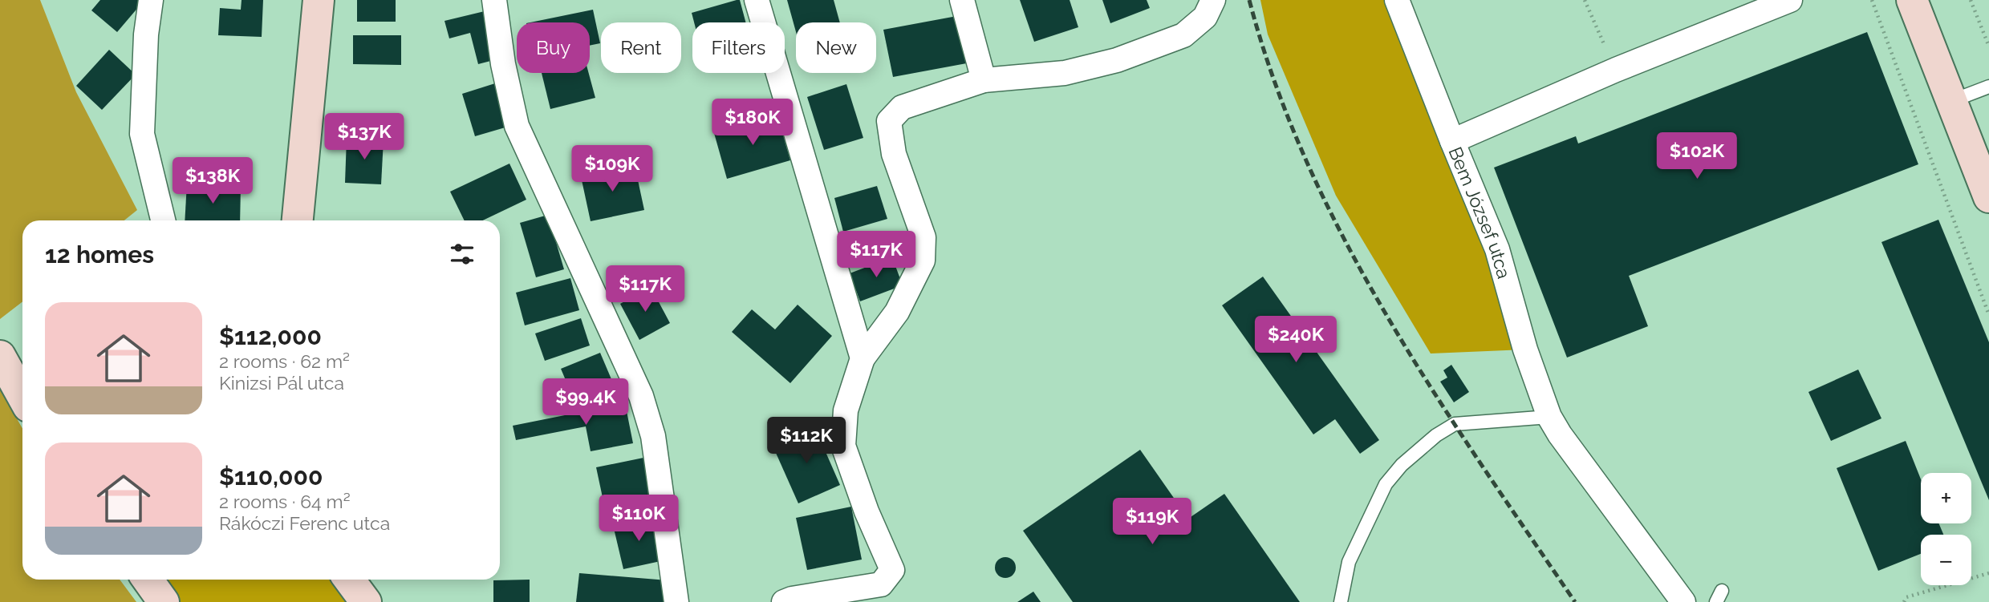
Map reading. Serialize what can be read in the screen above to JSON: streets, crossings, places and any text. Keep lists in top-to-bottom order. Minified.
{"streets":{"street":["Bem József utca"]},"page":{"chip":["Buy","Rent","Filters","New"],"price":["$180K","$137K","$102K","$109K","$138K","$117K","$117K","$240K","$99.4K","$112K","$110K","$119K"],"heading":"12 homes","list":[{"name":"$112,000","note":"2 rooms · 62 m² · Kinizsi Pál utca"},{"name":"$110,000","note":"2 rooms · 64 m² · Rákóczi Ferenc utca"}],"map_buttons":["+","−"]}}
